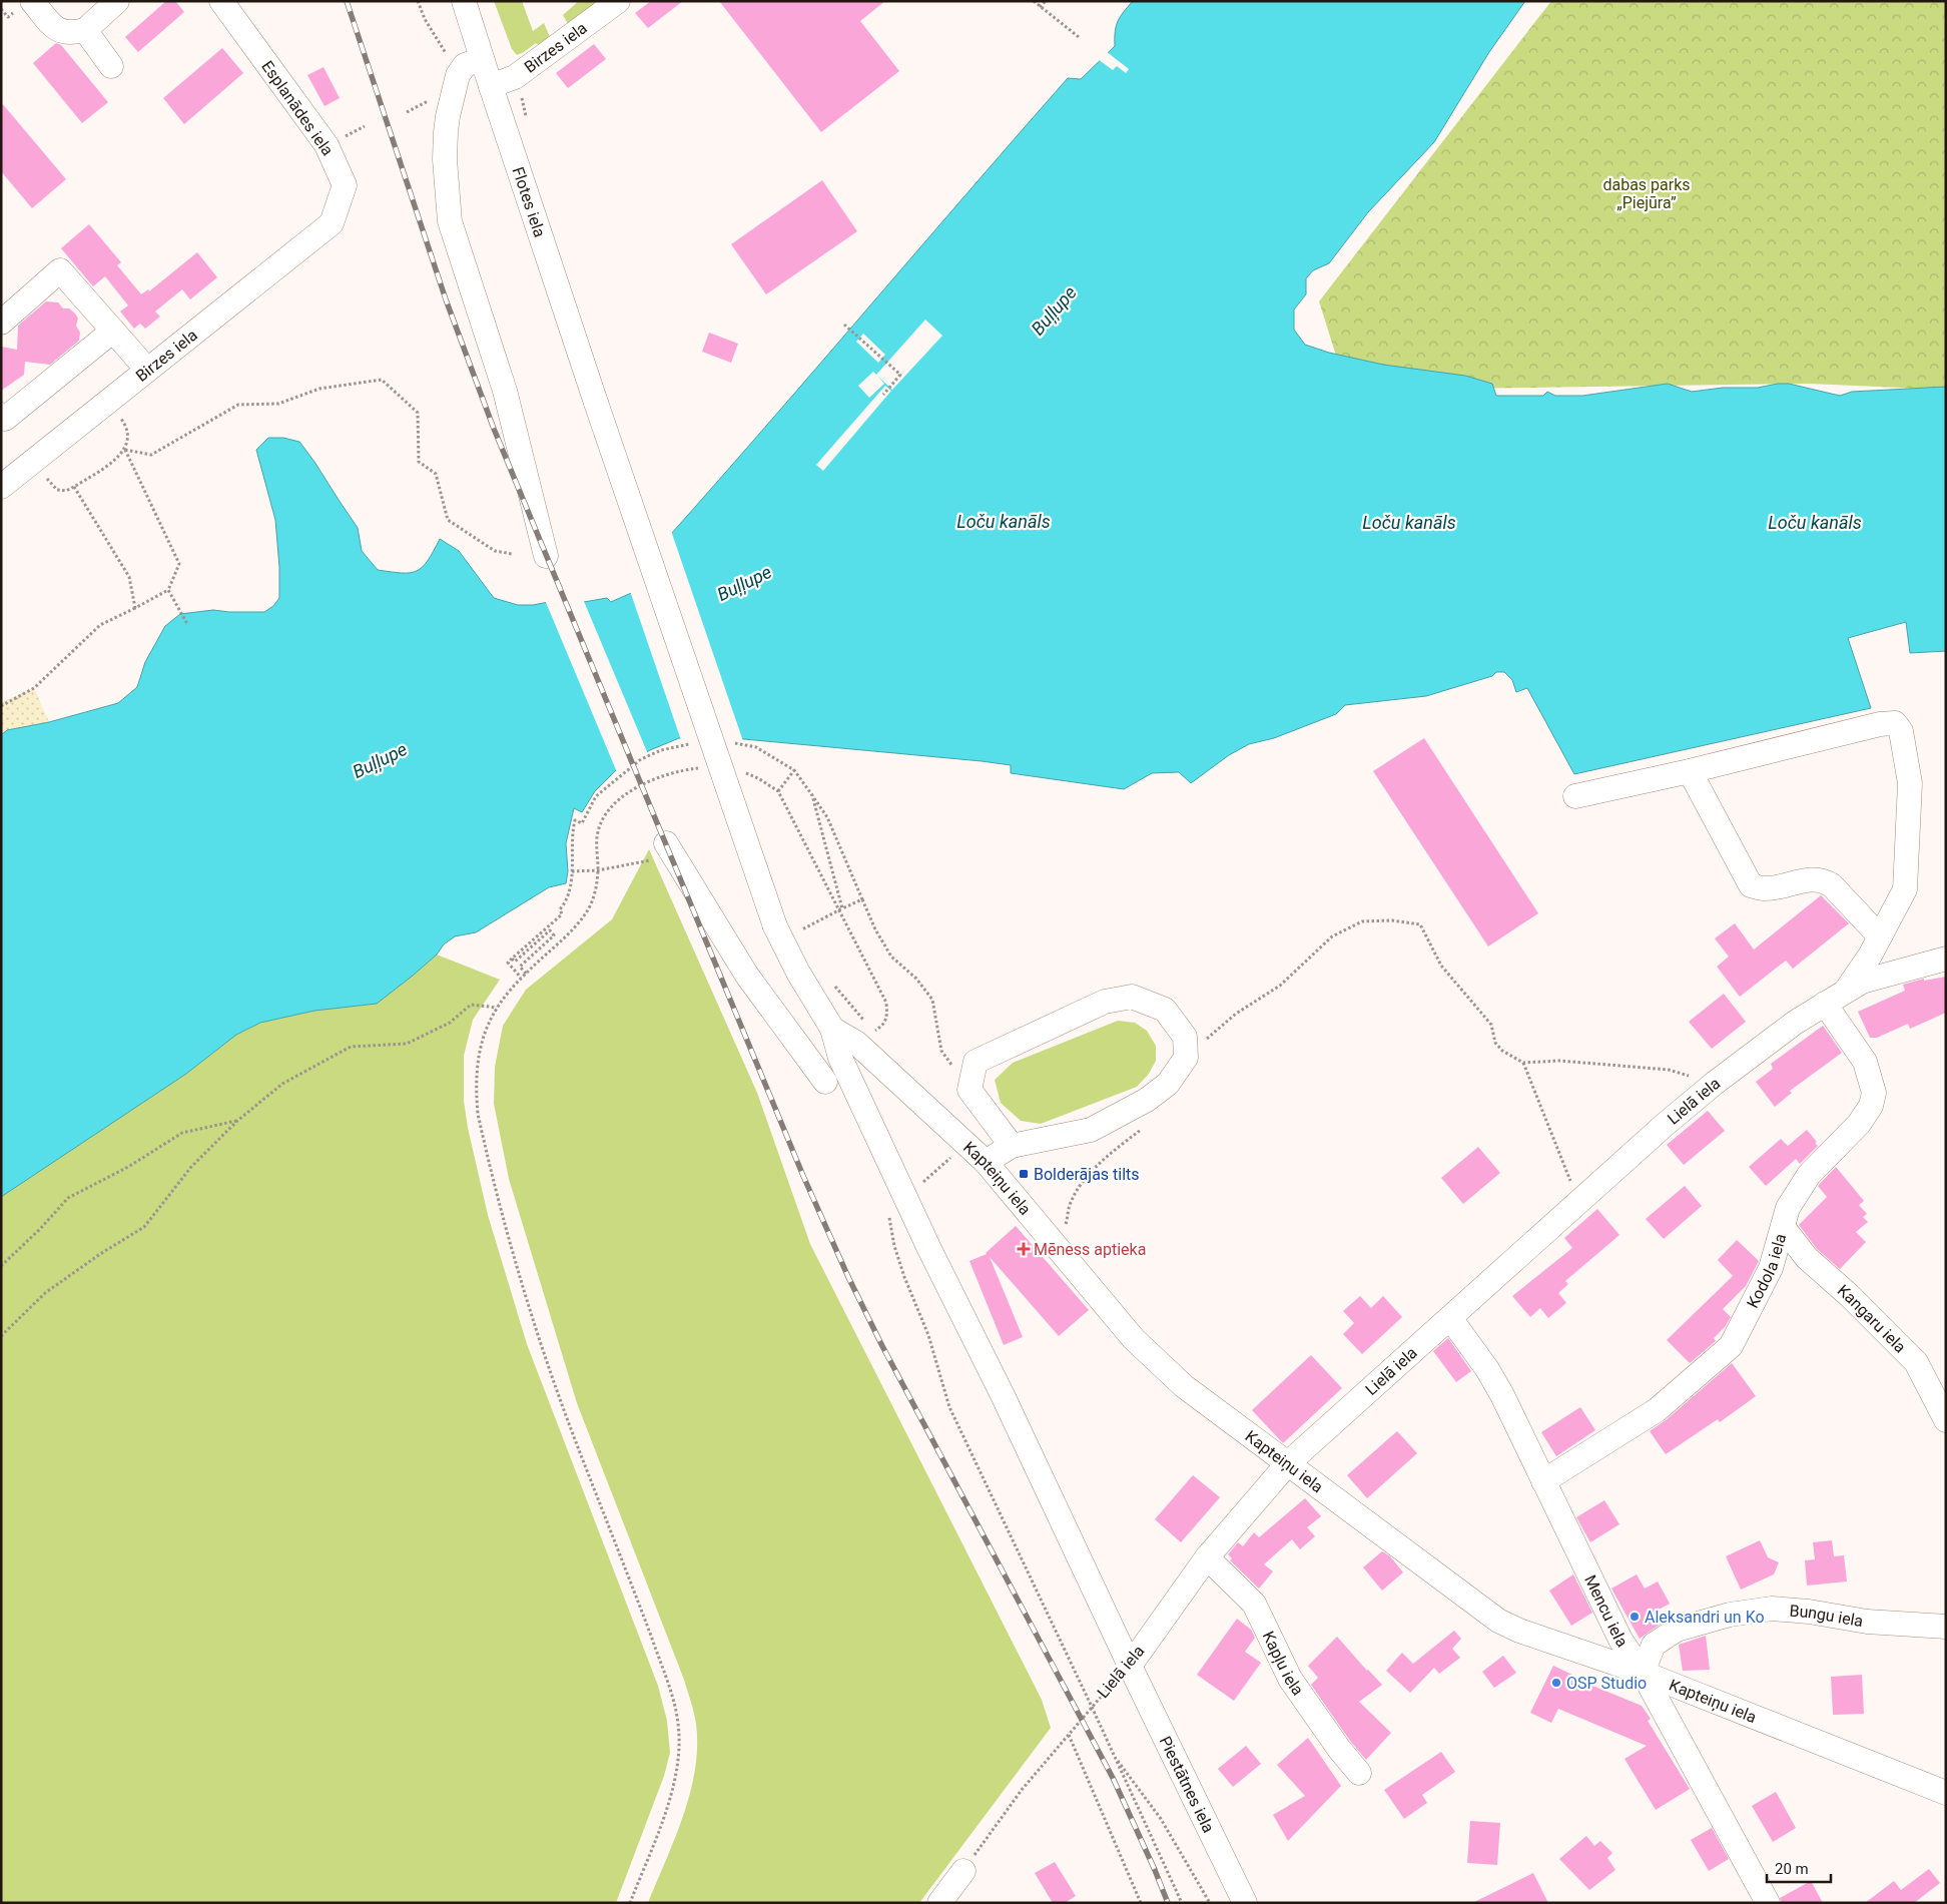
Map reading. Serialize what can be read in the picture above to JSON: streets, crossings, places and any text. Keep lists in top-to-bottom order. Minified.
{"streets":{"street":["Birzes iela","Esplanādes iela","Flotes iela","Lielā iela","Kapteiņu iela","Kodola iela","Kangaru iela","Mencu iela","Bungu iela","Kapļu iela","Piestātnes iela"]},"crossings":[["Birzes iela","Esplanādes iela"],["Birzes iela","Flotes iela"],["Flotes iela","Kapteiņu iela"],["Lielā iela","Kapteiņu iela"],["Lielā iela","Kodola iela"],["Lielā iela","Mencu iela"],["Lielā iela","Kapļu iela"],["Lielā iela","Piestātnes iela"],["Kapteiņu iela","Mencu iela"],["Kapteiņu iela","Bungu iela"],["Kapteiņu iela","Piestātnes iela"],["Kodola iela","Kangaru iela"],["Kodola iela","Mencu iela"],["Mencu iela","Bungu iela"]],"water":["Buļļupe","Loču kanāls"],"parks":["dabas parks „Piejūra”"],"places":{"transit":["Bolderājas tilts"],"health":["Mēness aptieka"],"other":["Aleksandri un Ko","OSP Studio"]},"scale_bar":"20 m"}
